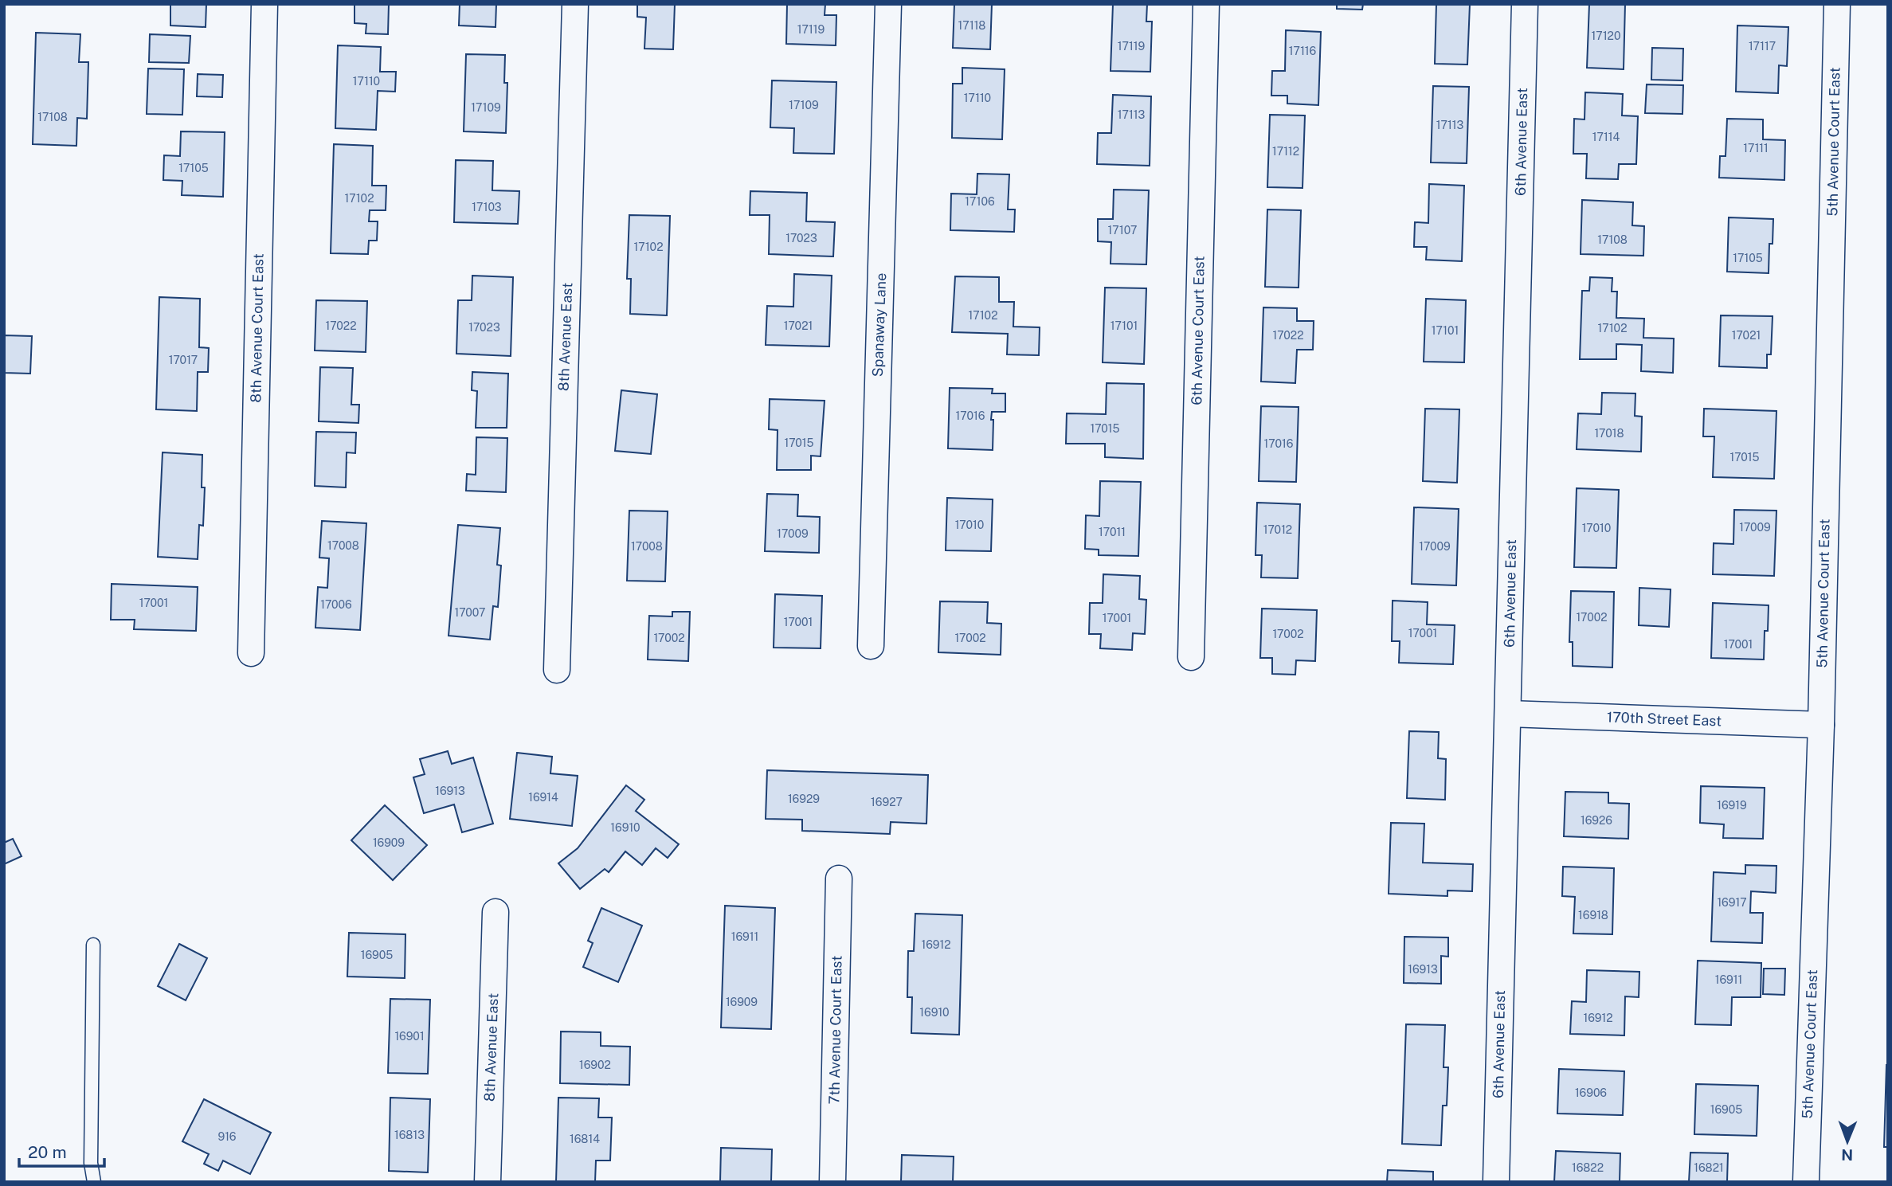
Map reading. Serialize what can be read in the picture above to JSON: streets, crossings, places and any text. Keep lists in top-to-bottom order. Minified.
{"streets":{"street":["6th Avenue East","5th Avenue Court East","Spanaway Lane","8th Avenue Court East","6th Avenue Court East","8th Avenue East","170th Street East","7th Avenue Court East"]},"crossings":[["6th Avenue East","170th Street East"],["5th Avenue Court East","170th Street East"]],"house_numbers":["17118","17119","17120","17119","17117","17116","17110","17110","17109","17109","17113","17108","17113","17114","17111","17112","17105","17102","17106","17103","17107","17023","17108","17102","17105","17102","17022","17021","17101","17023","17102","17101","17022","17021","17017","17016","17015","17018","17015","17016","17015","17010","17009","17010","17012","17011","17009","17008","17008","17009","17001","17006","17007","17002","17001","17001","17001","17002","17002","17002","17001","16913","16914","16929","16927","16919","16926","16910","16909","16917","16918","16911","16912","16905","16913","16911","16909","16910","16912","16901","16902","16906","16905","16813","916","16814","16822","16821"],"scale_bar":"20 m","north":"bottom"}
